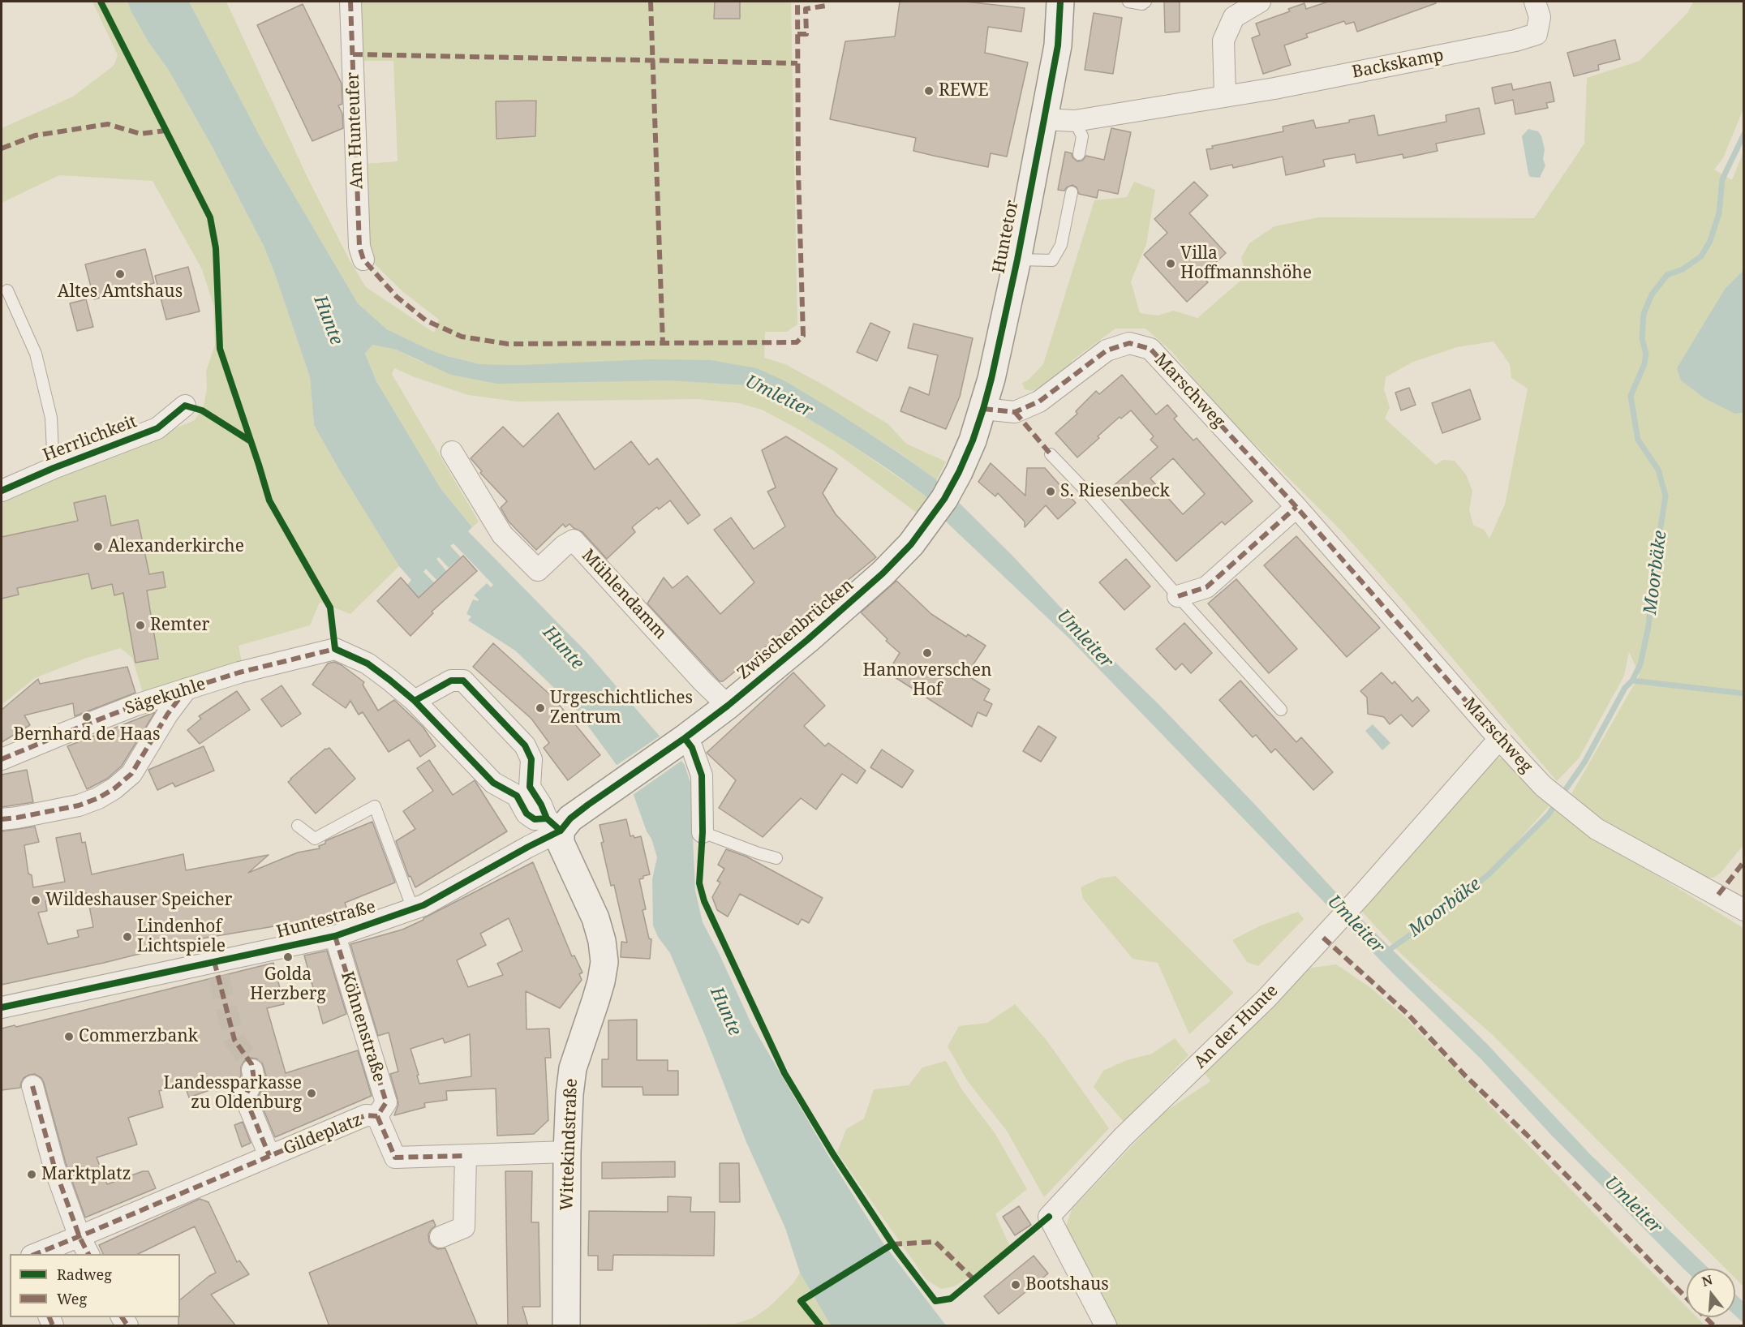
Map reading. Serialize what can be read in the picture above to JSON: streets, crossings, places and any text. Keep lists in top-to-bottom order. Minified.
{"streets":{"street":["Backskamp","Am Hunteufer","Huntetor","Marschweg","Herrlichkeit","Mühlendamm","Zwischenbrücken","Sägekuhle","Huntestraße","Köhnenstraße","An der Hunte","Gildeplatz","Wittekindstraße"]},"crossings":[["Backskamp","Huntetor"],["Huntetor","Marschweg"],["Huntetor","Zwischenbrücken"],["Marschweg","An der Hunte"],["Mühlendamm","Zwischenbrücken"],["Zwischenbrücken","Huntestraße"],["Huntestraße","Köhnenstraße"],["Huntestraße","Wittekindstraße"],["Köhnenstraße","Gildeplatz"],["Gildeplatz","Wittekindstraße"]],"water":["Hunte","Umleiter","Moorbäke"],"places":["REWE","Villa Hoffmannshöhe","Altes Amtshaus","S. Riesenbeck","Alexanderkirche","Remter","Hannoverschen Hof","Urgeschichtliches Zentrum","Bernhard de Haas","Wildeshauser Speicher","Lindenhof Lichtspiele","Golda Herzberg","Commerzbank","Landessparkasse zu Oldenburg","Marktplatz","Bootshaus"],"legend":["Radweg","Weg"],"north":"top"}
